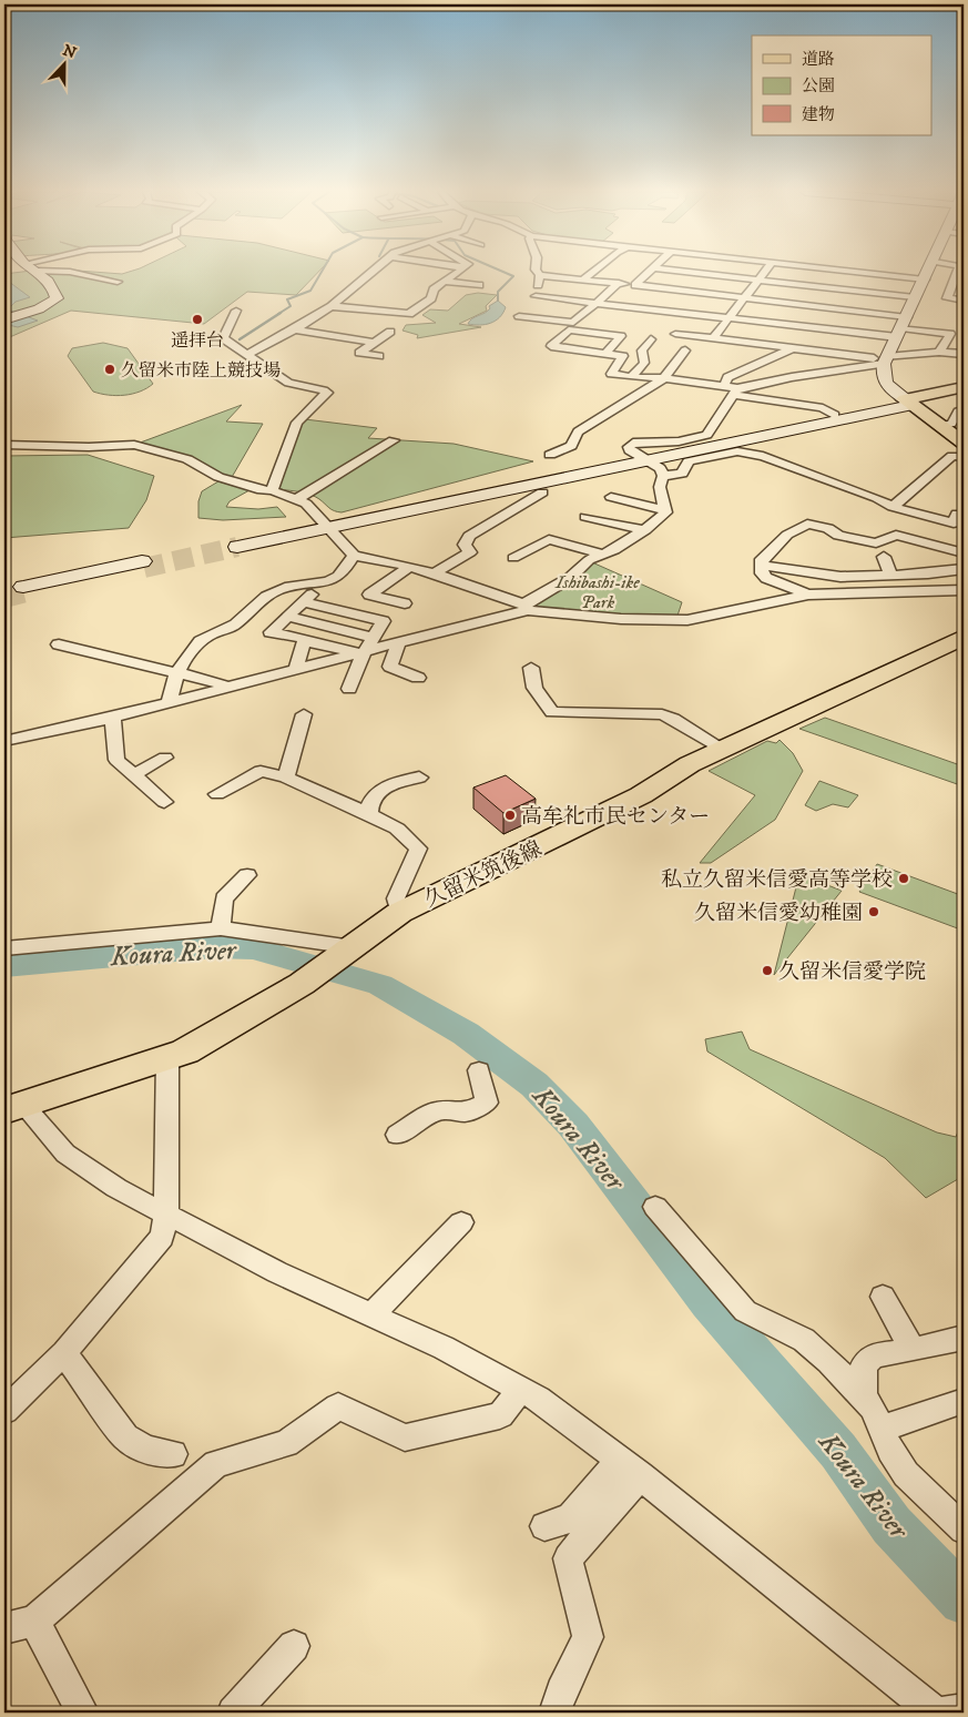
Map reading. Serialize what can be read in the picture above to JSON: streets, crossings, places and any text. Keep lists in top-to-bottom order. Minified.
{"streets":{"main road":["久留米筑後線"]},"water":["Koura River"],"parks":["Ishibashi-ike Park"],"places":["遥拝台","久留米市陸上競技場","高牟礼市民センター","私立久留米信愛高等学校","久留米信愛幼稚園","久留米信愛学院"],"legend":["道路","公園","建物"],"north":"top"}
